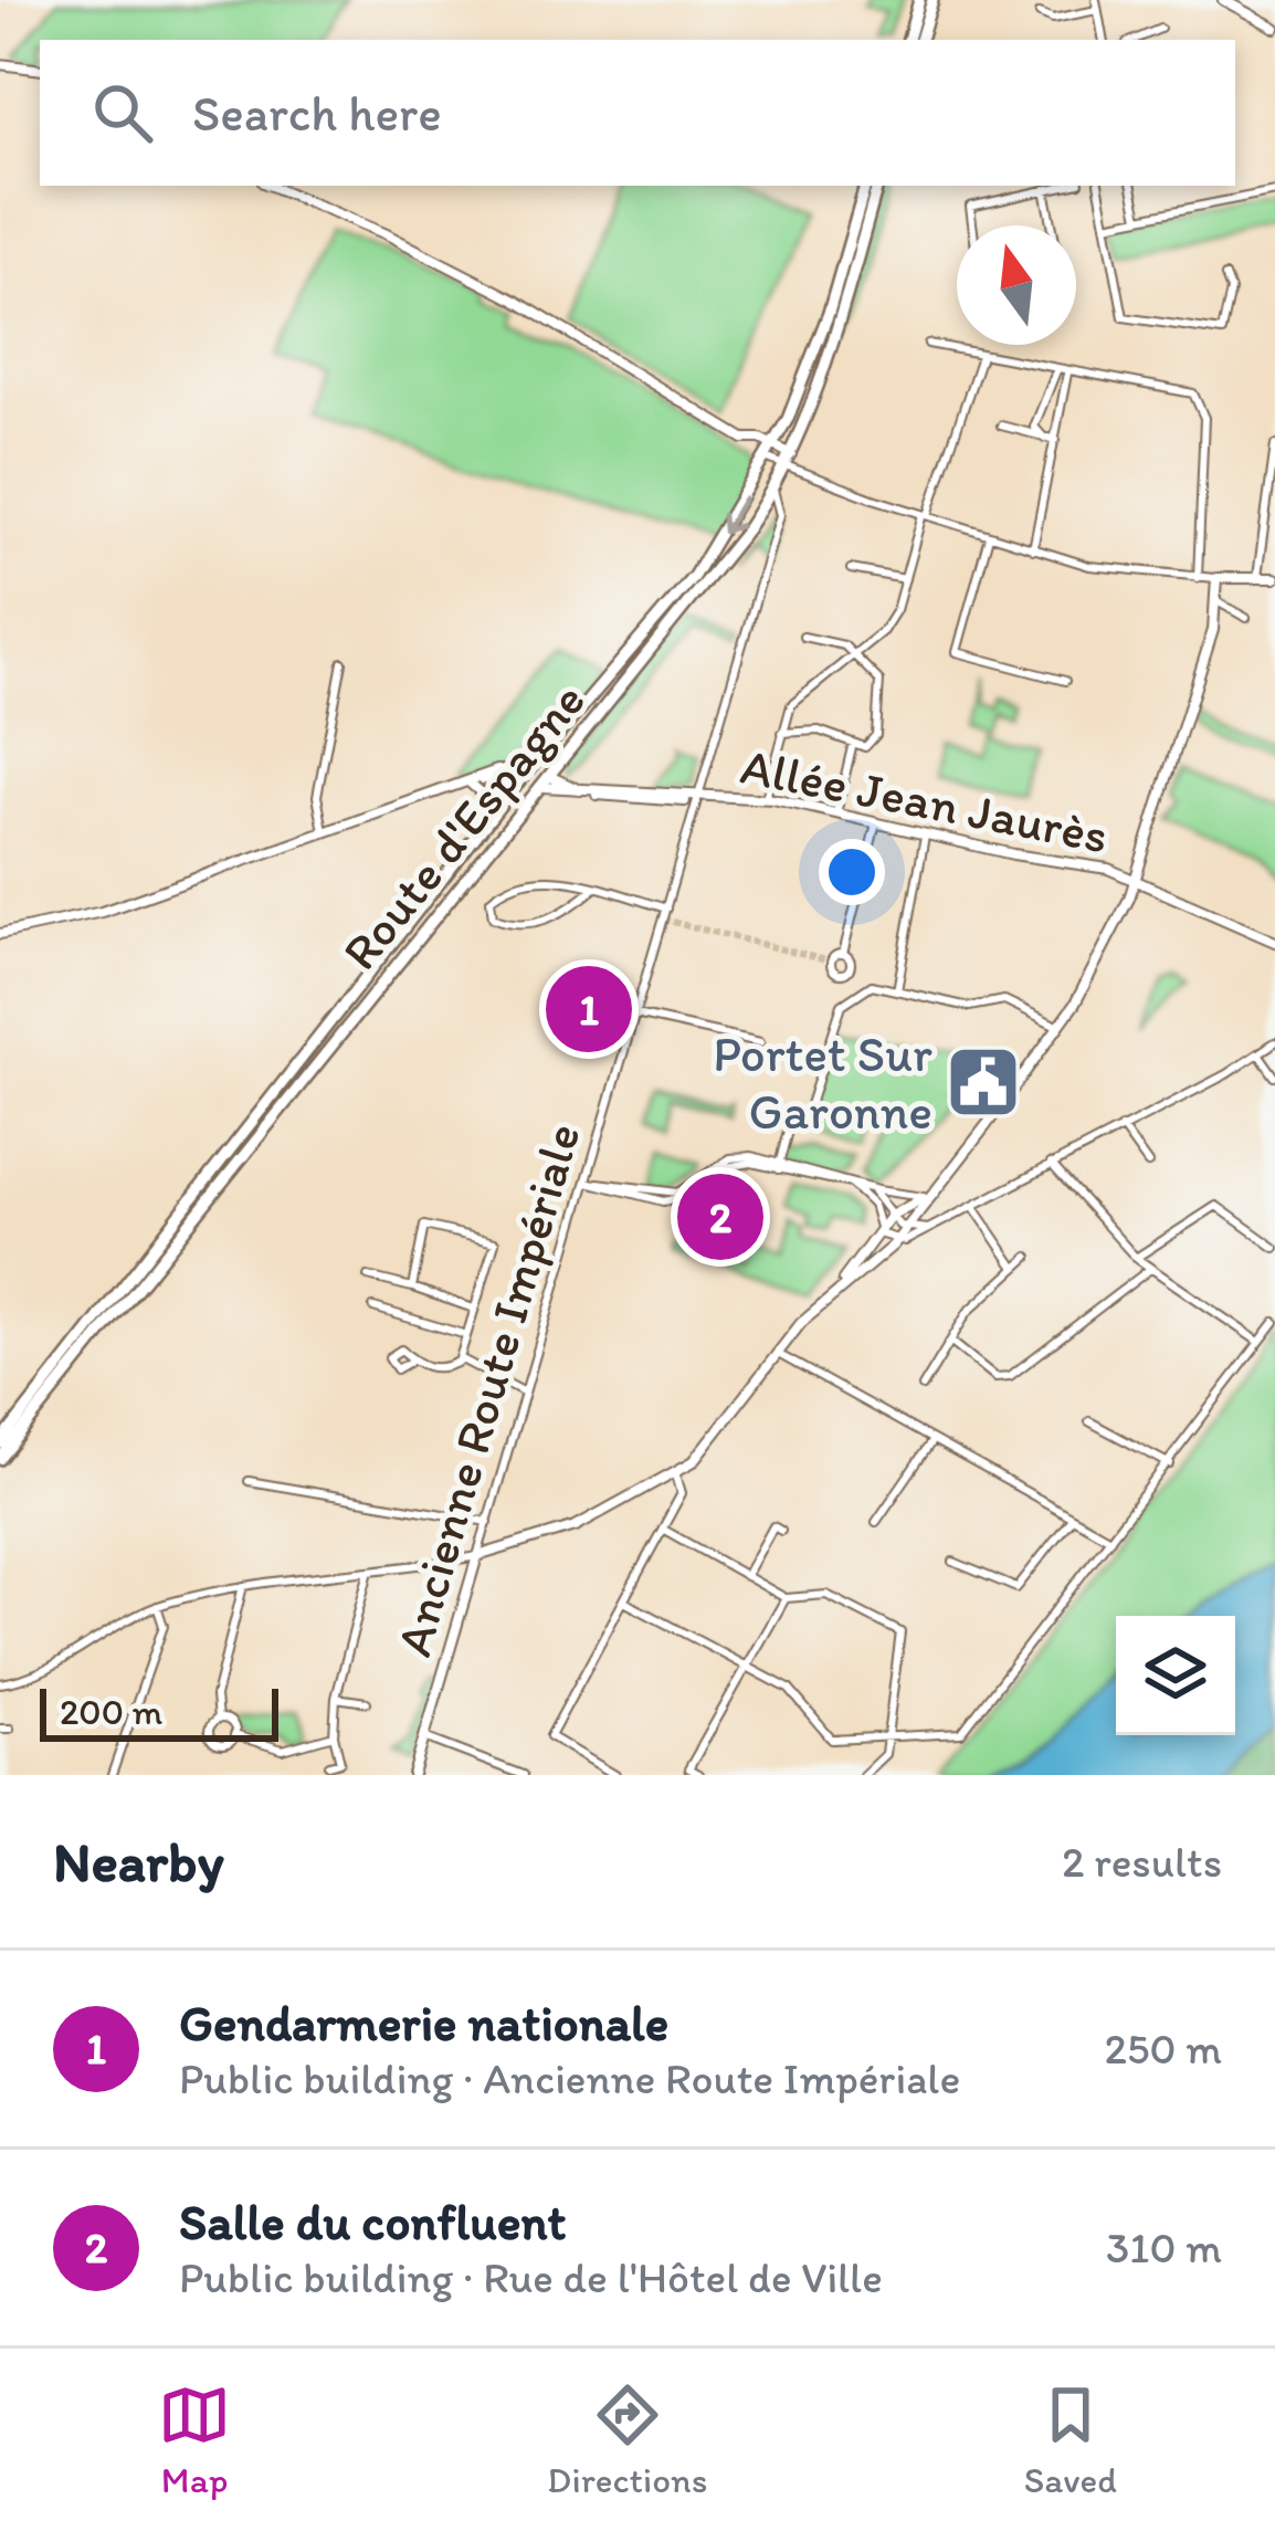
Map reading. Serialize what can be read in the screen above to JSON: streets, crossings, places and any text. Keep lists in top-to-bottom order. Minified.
{"streets":{"main road":["Route d'Espagne"],"street":["Allée Jean Jaurès","Ancienne Route Impériale"]},"crossings":[["Allée Jean Jaurès","Route d'Espagne"],["Allée Jean Jaurès","Ancienne Route Impériale"],["Route d'Espagne","Ancienne Route Impériale"]],"places":{"public building":["Portet Sur Garonne"]},"scale_bar":"200 m","north":"top","page":{"search":"Search here","pins":["1","2"],"scale":"200 m","heading":["Nearby","2 results"],"list":[{"mark":"1","name":"Gendarmerie nationale","note":"Public building · Ancienne Route Impériale","value":"250 m"},{"mark":"2","name":"Salle du confluent","note":"Public building · Rue de l'Hôtel de Ville","value":"310 m"}],"nav":["Map","Directions","Saved"]}}
